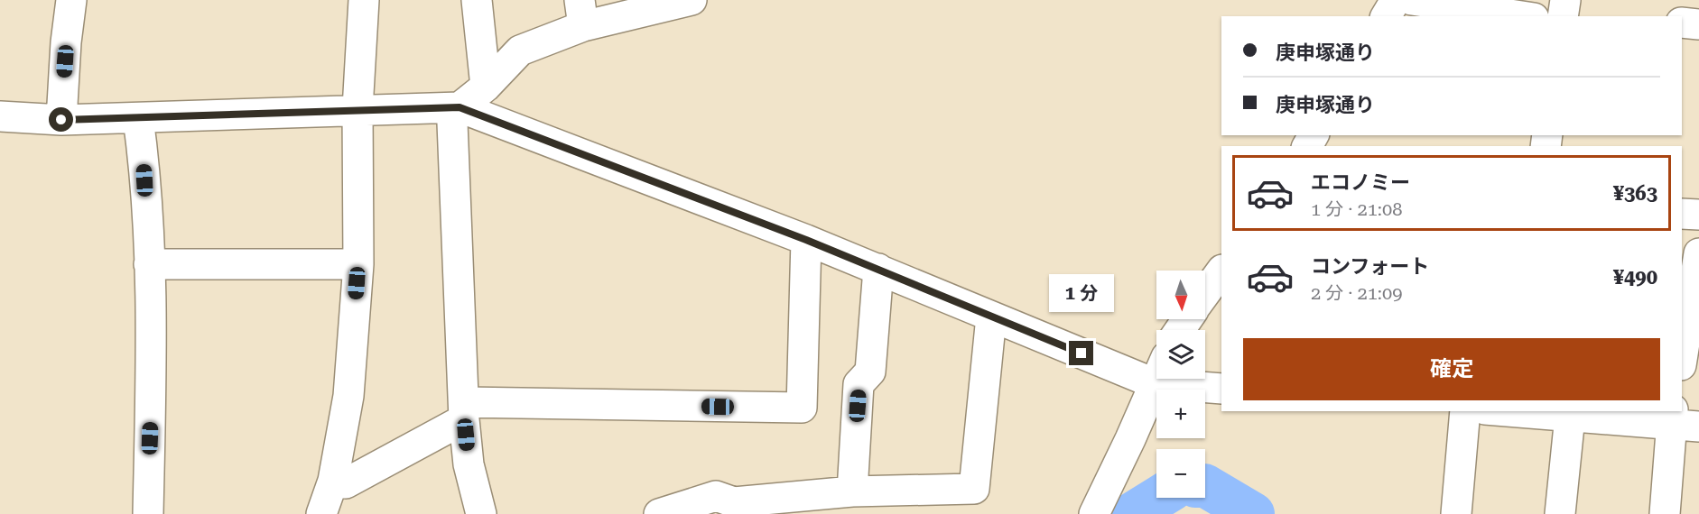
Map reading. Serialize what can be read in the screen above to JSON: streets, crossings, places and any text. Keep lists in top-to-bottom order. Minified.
{"north":"bottom","page":{"banner":["庚申塚通り","庚申塚通り"],"list":[{"name":"エコノミー","note":"1 分 · 21:08","value":"¥363"},{"name":"コンフォート","note":"2 分 · 21:09","value":"¥490"}],"map_buttons":["+","−"],"bubble":"1 分","buttons":"確定"}}
